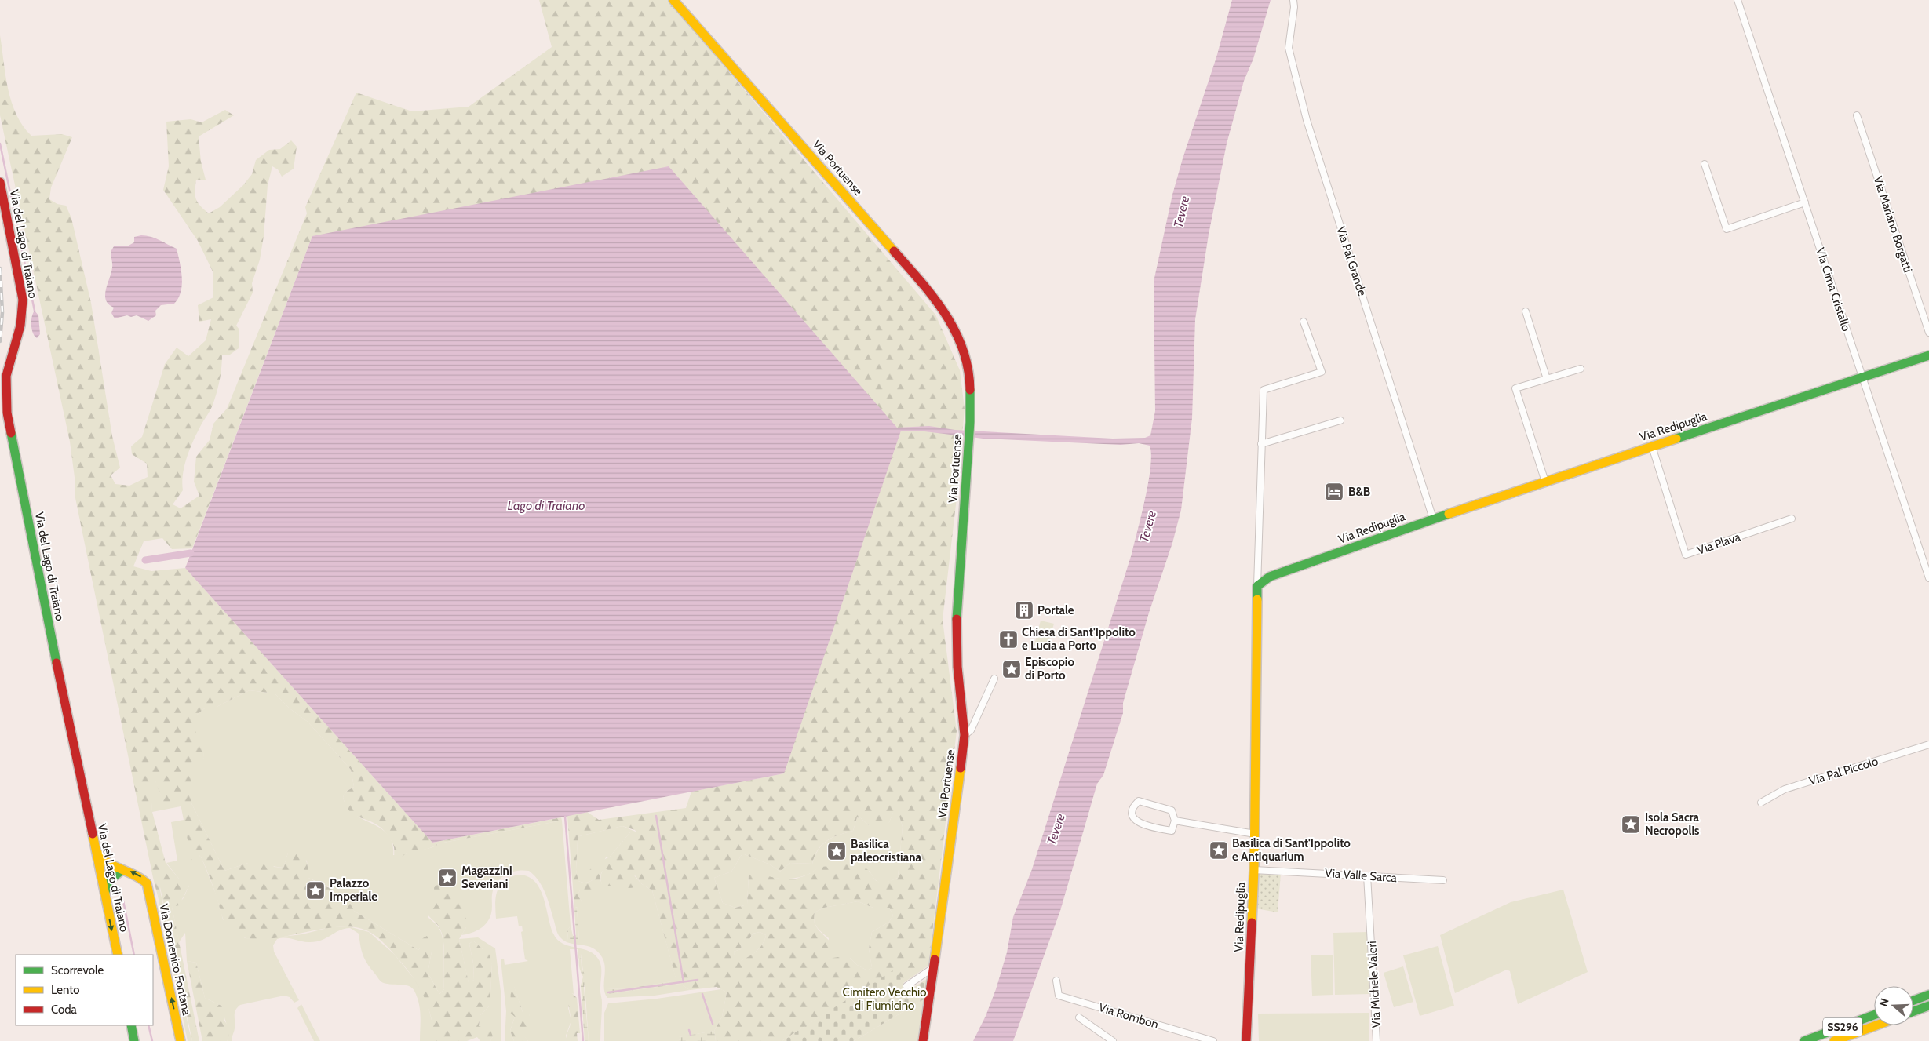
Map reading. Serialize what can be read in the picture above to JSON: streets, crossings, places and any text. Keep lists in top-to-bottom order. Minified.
{"streets":{"street":["Via Portuense","Via Mariano Borgatti","Via del Lago di Traiano","Via Pal Grande","Via Cima Cristallo","Via Redipuglia","Via Plava","Via Pal Piccolo","Via Valle Sarca","Via Domenico Fontana","Via Michele Valeri","Via Rombon","SS296"]},"crossings":[["Via Pal Grande","Via Redipuglia"],["Via Cima Cristallo","Via Redipuglia"],["Via Redipuglia","Via Plava"],["Via Redipuglia","Via Valle Sarca"],["Via Valle Sarca","Via Michele Valeri"]],"one_way":["Via Domenico Fontana"],"water":["Tevere","Lago di Traiano"],"parks":["Cimitero Vecchio di Fiumicino"],"places":{"hotel":["B&B"],"building":["Portale"],"church":["Chiesa di Sant'Ippolito e Lucia a Porto"],"place":["Episcopio di Porto","Isola Sacra Necropolis","Basilica di Sant'Ippolito e Antiquarium","Basilica paleocristiana","Magazzini Severiani","Palazzo Imperiale"]},"legend":["Scorrevole","Lento","Coda"],"north":"left"}
